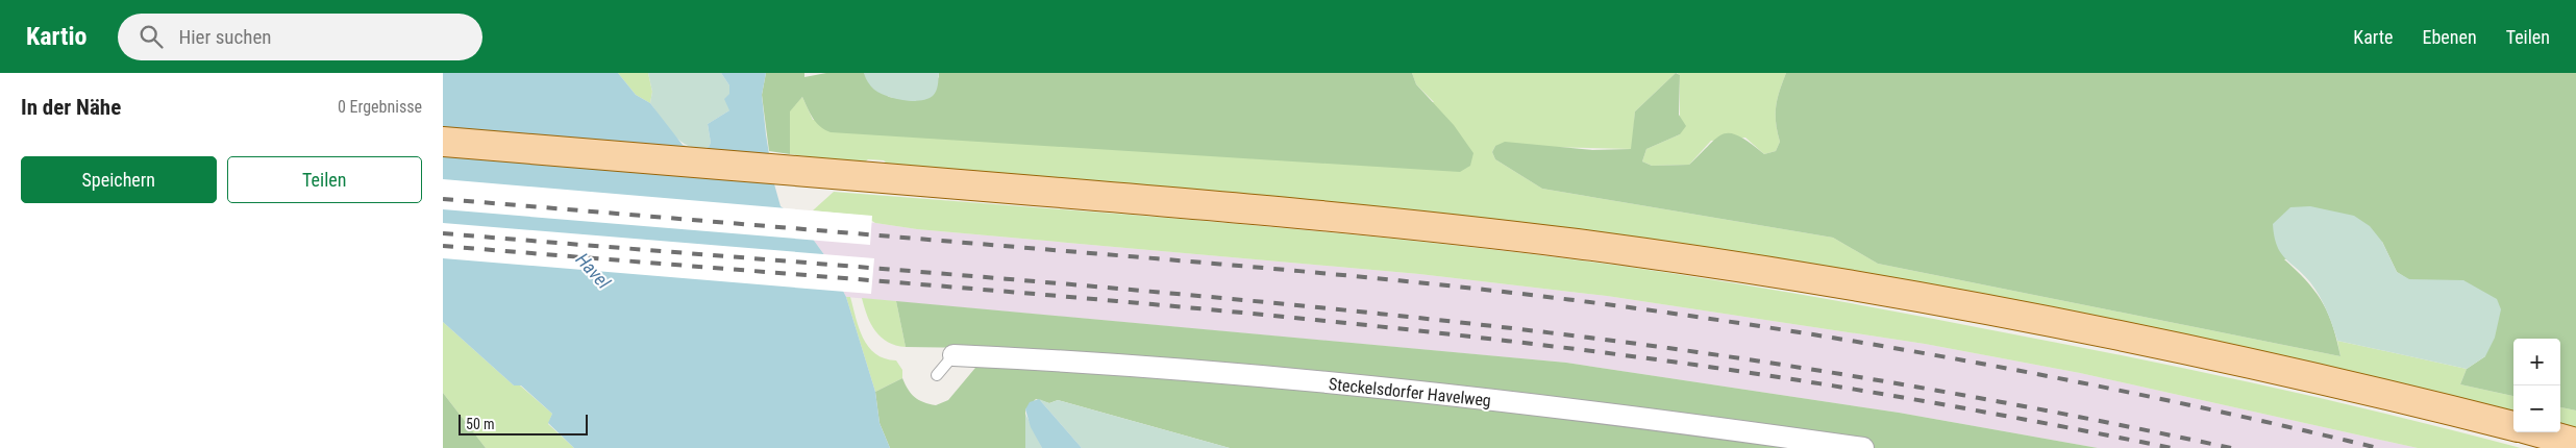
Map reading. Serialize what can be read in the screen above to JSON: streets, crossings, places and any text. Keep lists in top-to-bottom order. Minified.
{"streets":{"street":["Steckelsdorfer Havelweg"]},"water":["Havel"],"scale_bar":"50 m","page":{"header":"Kartio","search":"Hier suchen","nav":["Karte","Ebenen","Teilen"],"heading":["In der Nähe","0 Ergebnisse"],"buttons":["Speichern","Teilen"],"map_buttons":["+","−"],"scale":"50 m"}}
